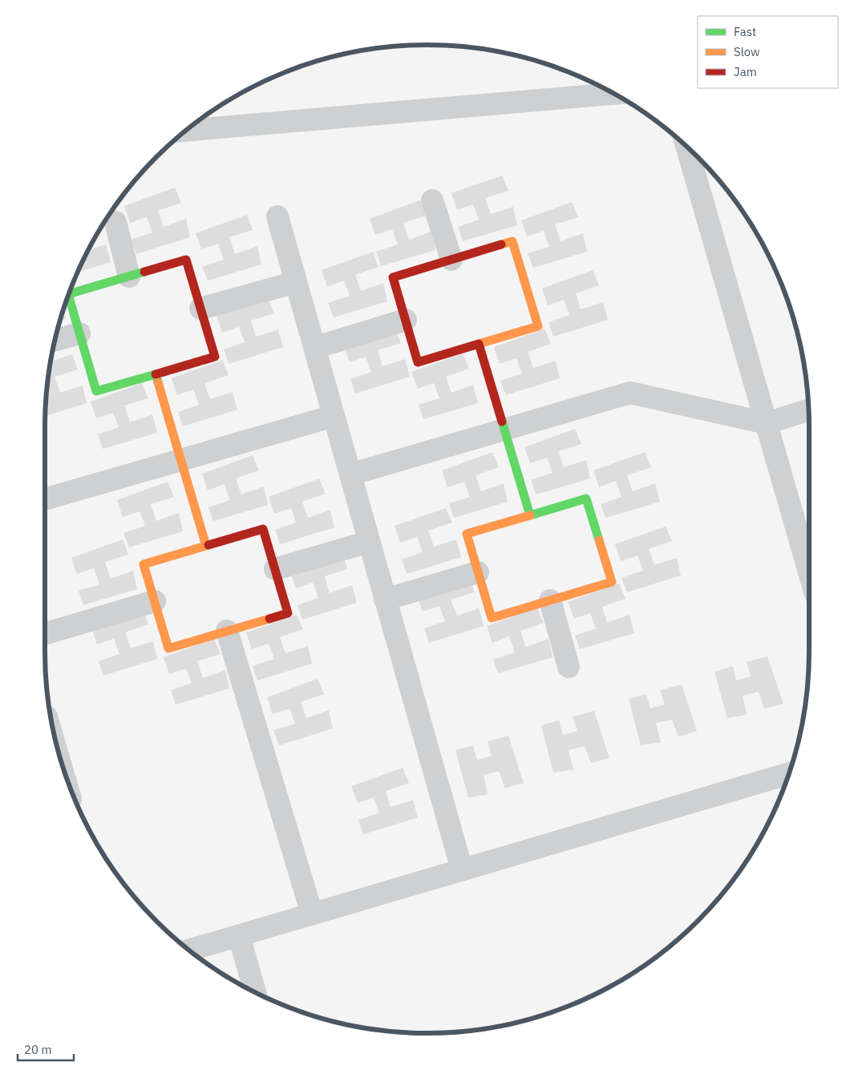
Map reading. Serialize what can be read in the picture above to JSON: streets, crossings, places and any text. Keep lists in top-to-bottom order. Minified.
{"legend":["Fast","Slow","Jam"],"scale_bar":"20 m"}
